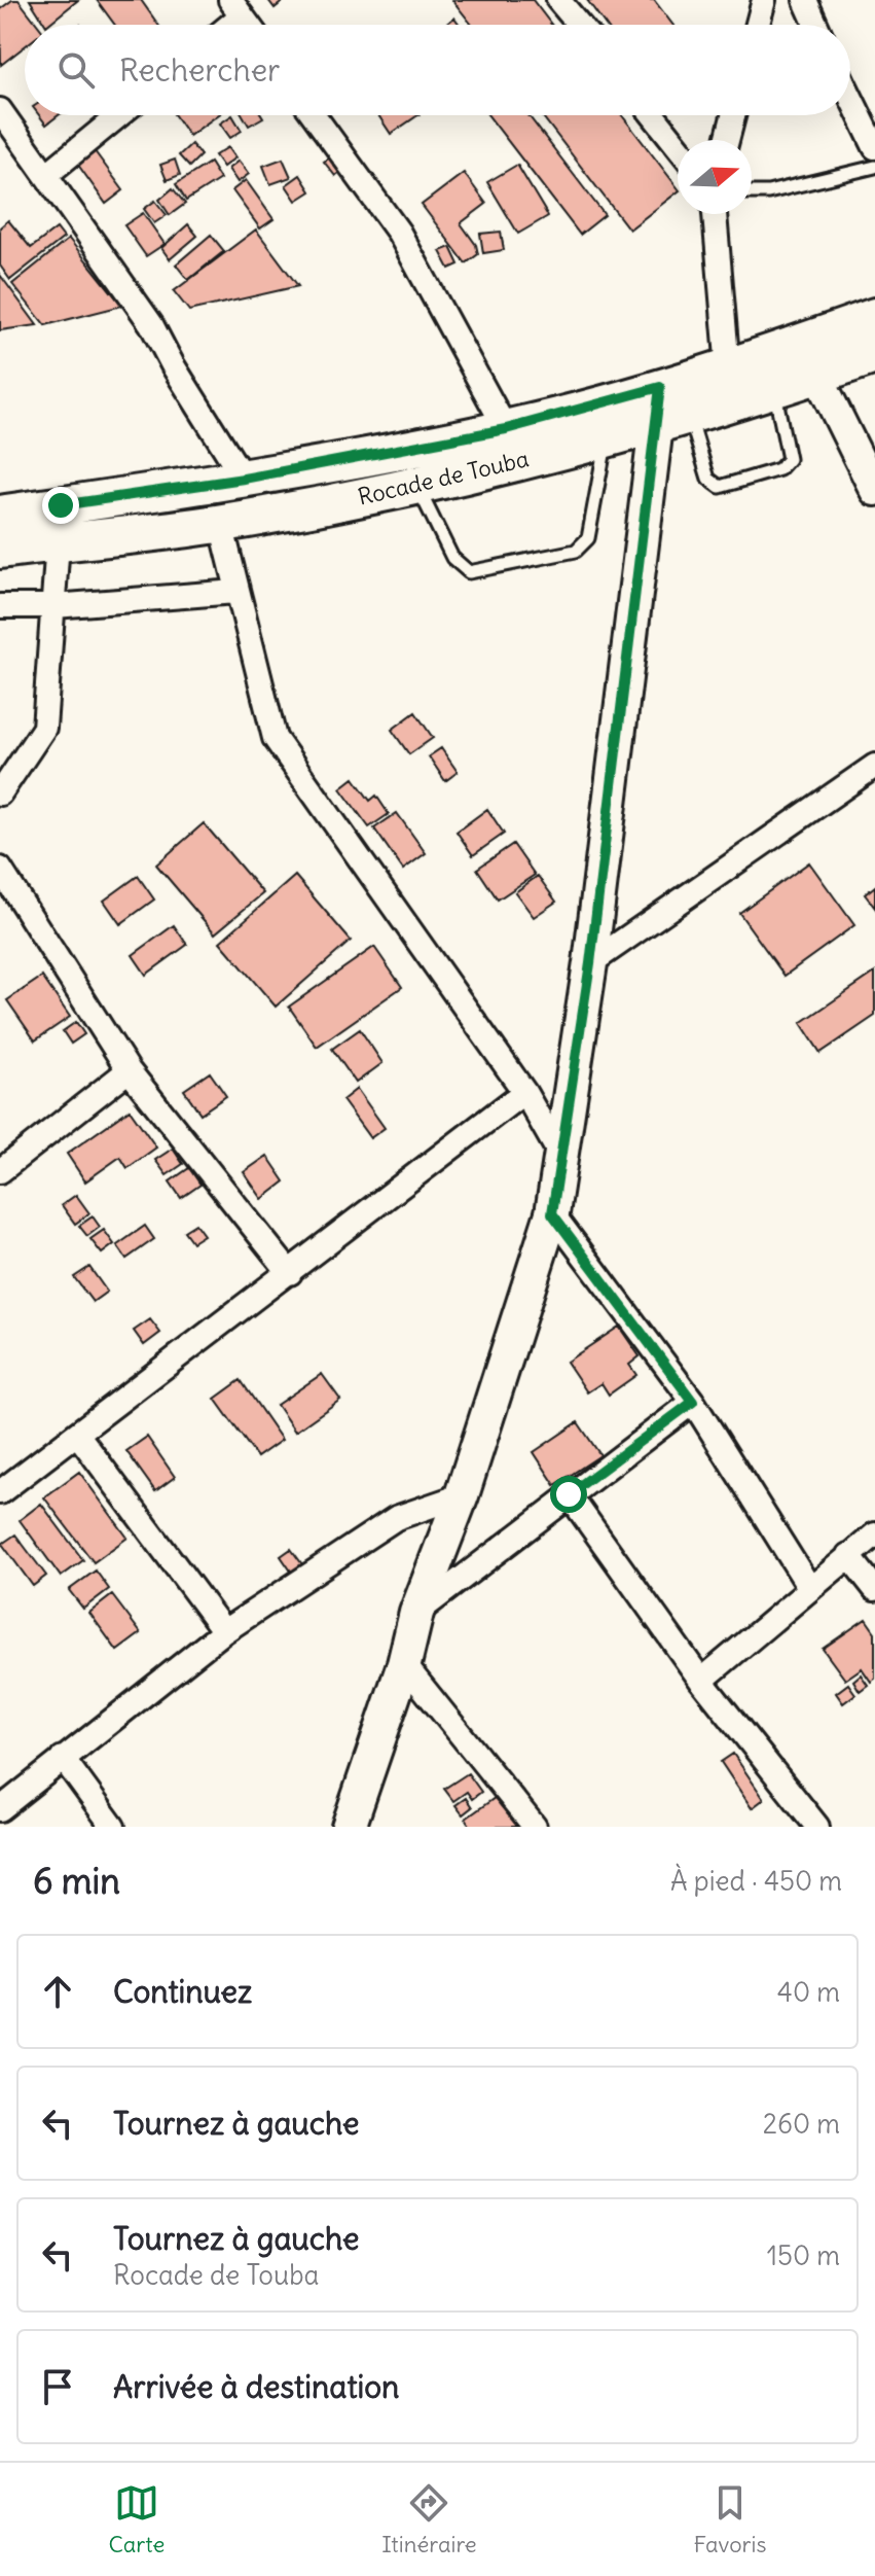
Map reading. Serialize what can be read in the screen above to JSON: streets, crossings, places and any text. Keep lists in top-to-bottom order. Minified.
{"streets":{"main road":["Rocade de Touba"]},"north":"right","page":{"search":"Rechercher","heading":["6 min","À pied · 450 m"],"list":[["Continuez","40 m"],["Tournez à gauche","260 m"],["Tournez à gauche","Rocade de Touba","150 m"],"Arrivée à destination"],"nav":["Carte","Itinéraire","Favoris"]}}
